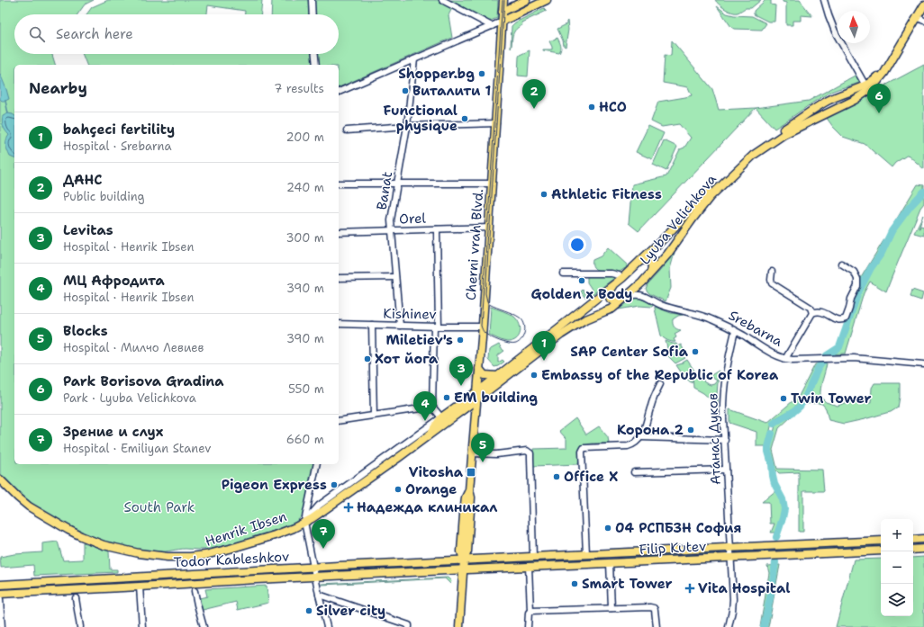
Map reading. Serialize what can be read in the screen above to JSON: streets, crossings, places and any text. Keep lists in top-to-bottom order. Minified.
{"streets":{"main road":["Lyuba Velichkova","Cherni vrah Blvd.","Srebarna","Henrik Ibsen","Filip Kutev","Todor Kableshkov"],"street":["Banat","Orel","Kishinev","Атанас Дуков"]},"crossings":[["Banat","Orel"],["Banat","Kishinev"],["Orel","Cherni vrah Blvd."],["Lyuba Velichkova","Srebarna"],["Cherni vrah Blvd.","Kishinev"],["Cherni vrah Blvd.","Srebarna"],["Cherni vrah Blvd.","Henrik Ibsen"],["Cherni vrah Blvd.","Filip Kutev"],["Cherni vrah Blvd.","Todor Kableshkov"],["Srebarna","Атанас Дуков"],["Srebarna","Henrik Ibsen"],["Атанас Дуков","Filip Kutev"],["Filip Kutev","Todor Kableshkov"]],"parks":["South Park"],"places":{"other":["Shopper.bg","Виталити 1","НСО","Functional physique","Athletic Fitness","Golden x Body","Miletiev's","SAP Center Sofia","Хот йога","Embassy of the Republic of Korea","EM building","Twin Tower","Корона 2","Office X","Pigeon Express","Orange","04 РСПБЗН София","Smart Tower","Silver city"],"transit":["Vitosha"],"health":["Надежда клиникал","Vita Hospital"]},"north":"top","page":{"search":"Search here","heading":["Nearby","7 results"],"pins":["2","6","1","3","4","5","7"],"list":[{"mark":"1","name":"bahçeci fertility","note":"Hospital · Srebarna","value":"200 m"},{"mark":"2","name":"ДАНС","note":"Public building","value":"240 m"},{"mark":"3","name":"Levitas","note":"Hospital · Henrik Ibsen","value":"300 m"},{"mark":"4","name":"МЦ Афродита","note":"Hospital · Henrik Ibsen","value":"390 m"},{"mark":"5","name":"Blocks","note":"Hospital · Милчо Левиев","value":"390 m"},{"mark":"6","name":"Park Borisova Gradina","note":"Park · Lyuba Velichkova","value":"550 m"},{"mark":"7","name":"Зрение и слух","note":"Hospital · Emiliyan Stanev","value":"660 m"}],"map_buttons":["+","−"]}}
